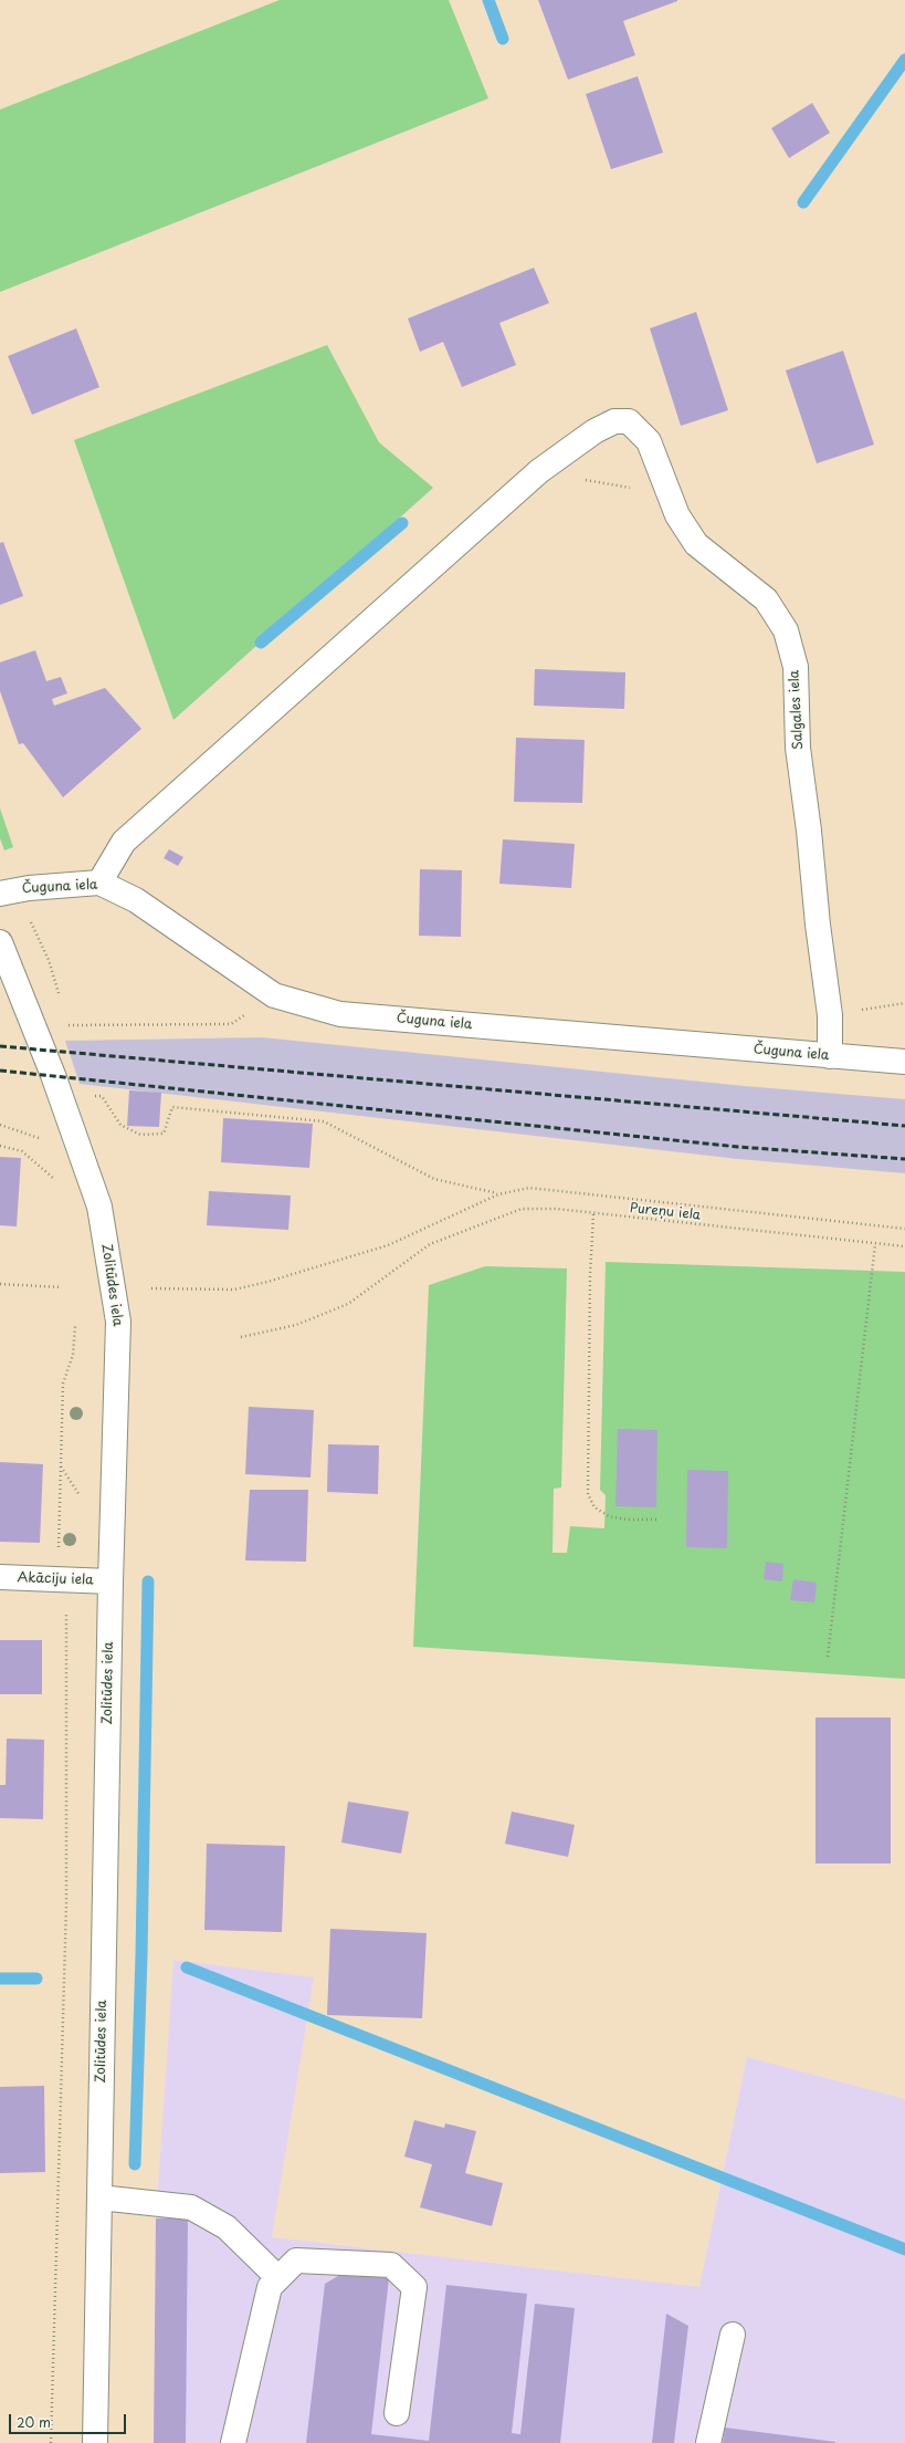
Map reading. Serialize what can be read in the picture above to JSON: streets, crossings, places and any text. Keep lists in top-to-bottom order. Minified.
{"streets":{"street":["Salgales iela","Čuguna iela","Zolitūdes iela","Akāciju iela"],"path":["Pureņu iela"]},"crossings":[["Salgales iela","Čuguna iela"],["Zolitūdes iela","Akāciju iela"]],"scale_bar":"20 m"}
